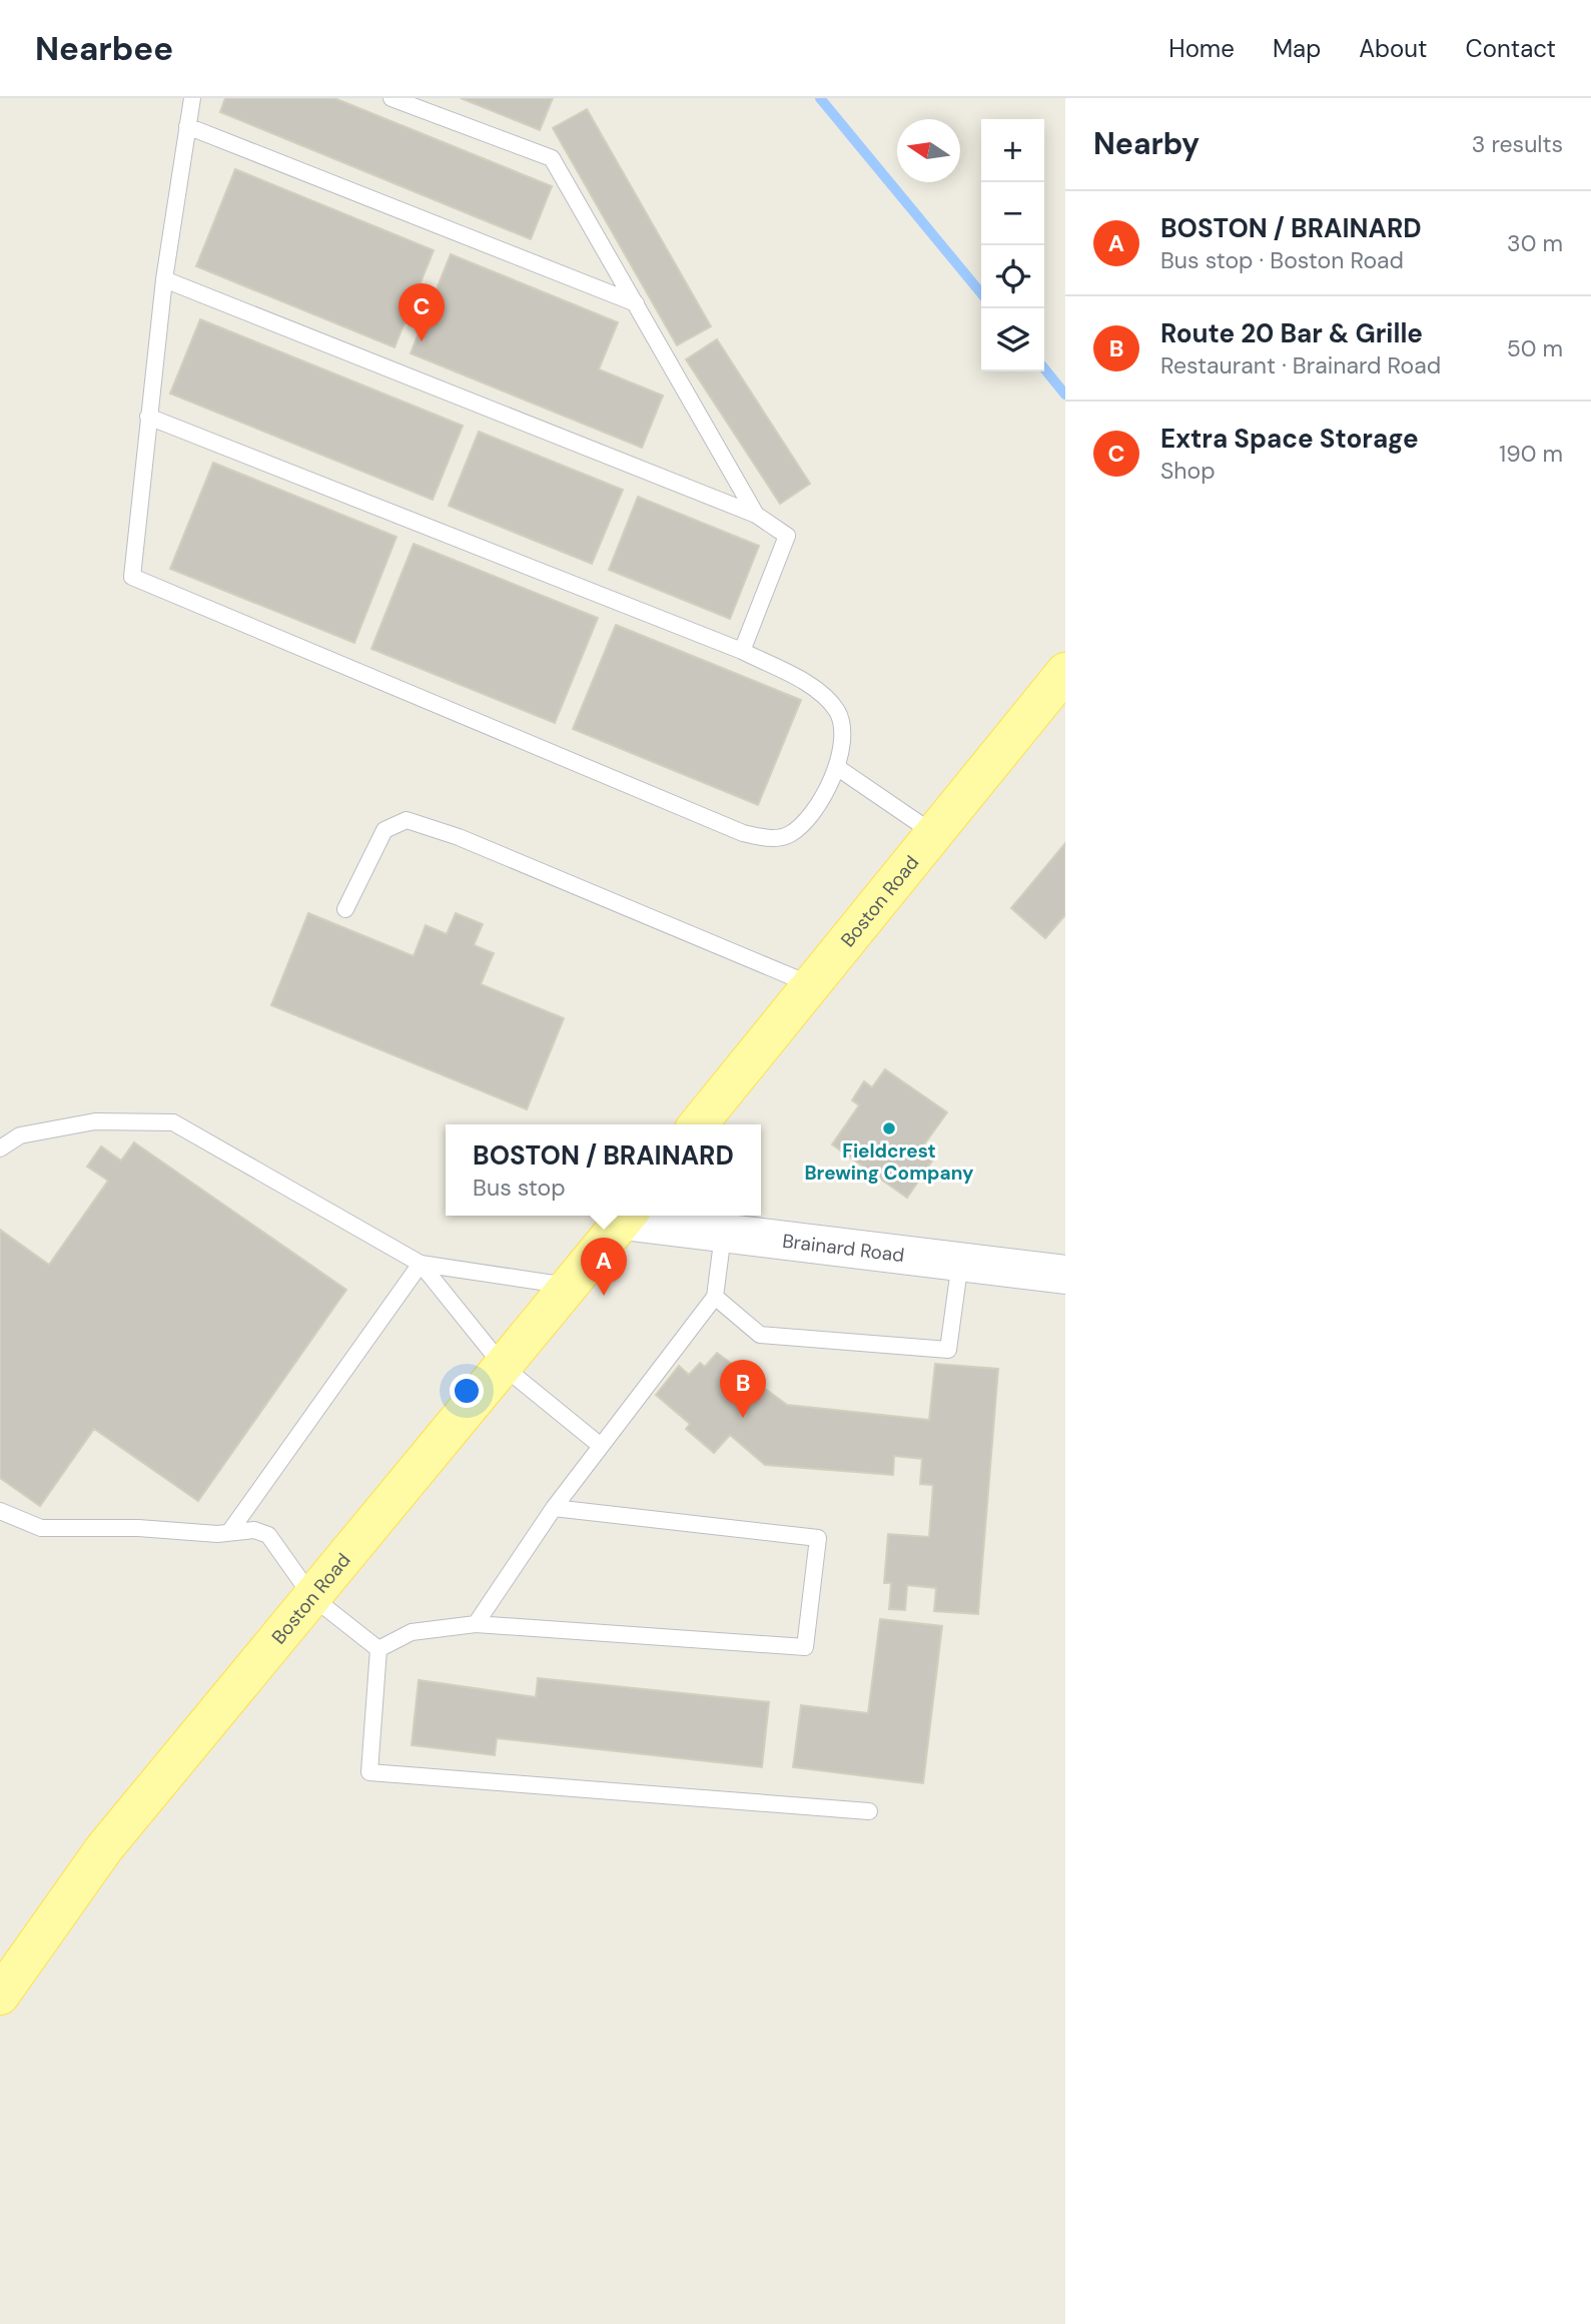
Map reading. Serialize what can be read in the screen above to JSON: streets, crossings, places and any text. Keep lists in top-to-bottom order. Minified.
{"streets":{"main road":["Boston Road"],"street":["Brainard Road"]},"crossings":[["Boston Road","Brainard Road"]],"places":["Fieldcrest Brewing Company"],"north":"left","page":{"header":"Nearbee","nav":["Home","Map","About","Contact"],"heading":["Nearby","3 results"],"map_buttons":["+","−"],"list":[{"mark":"A","name":"BOSTON / BRAINARD","note":"Bus stop · Boston Road","value":"30 m"},{"mark":"B","name":"Route 20 Bar & Grille","note":"Restaurant · Brainard Road","value":"50 m"},{"mark":"C","name":"Extra Space Storage","note":"Shop","value":"190 m"}],"pins":["C","A","B"],"popup":["BOSTON / BRAINARD","Bus stop"]}}
